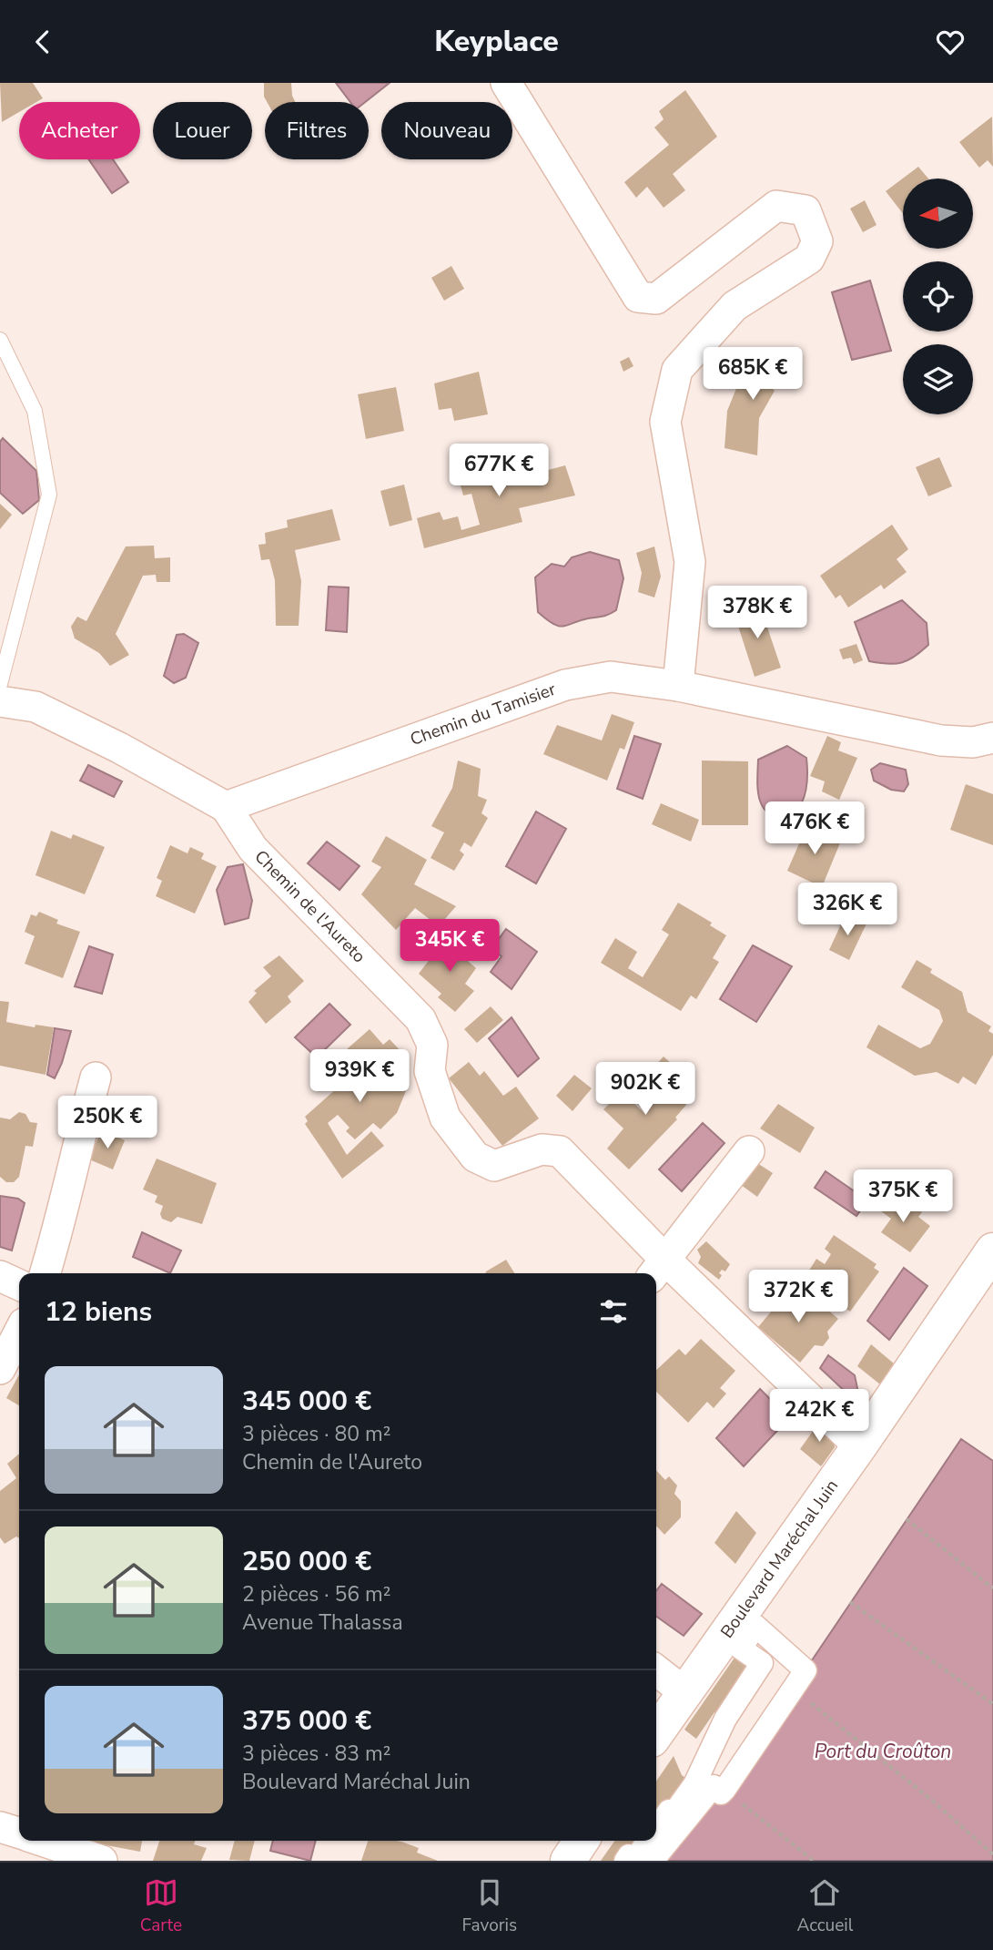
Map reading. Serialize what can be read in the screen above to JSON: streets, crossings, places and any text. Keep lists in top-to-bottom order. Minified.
{"streets":{"street":["Chemin du Tamisier","Chemin de l'Aureto","Boulevard Maréchal Juin"]},"crossings":[["Chemin du Tamisier","Chemin de l'Aureto"],["Chemin de l'Aureto","Boulevard Maréchal Juin"]],"water":["Port du Croûton"],"north":"left","page":{"header":"Keyplace","chip":["Acheter","Louer","Filtres","Nouveau"],"price":["685K €","677K €","378K €","476K €","326K €","345K €","939K €","902K €","250K €","375K €","372K €","242K €"],"heading":"12 biens","list":[{"name":"345 000 €","note":"3 pièces · 80 m² · Chemin de l'Aureto"},{"name":"250 000 €","note":"2 pièces · 56 m² · Avenue Thalassa"},{"name":"375 000 €","note":"3 pièces · 83 m² · Boulevard Maréchal Juin"}],"tabs":["Carte","Favoris","Accueil"]}}
